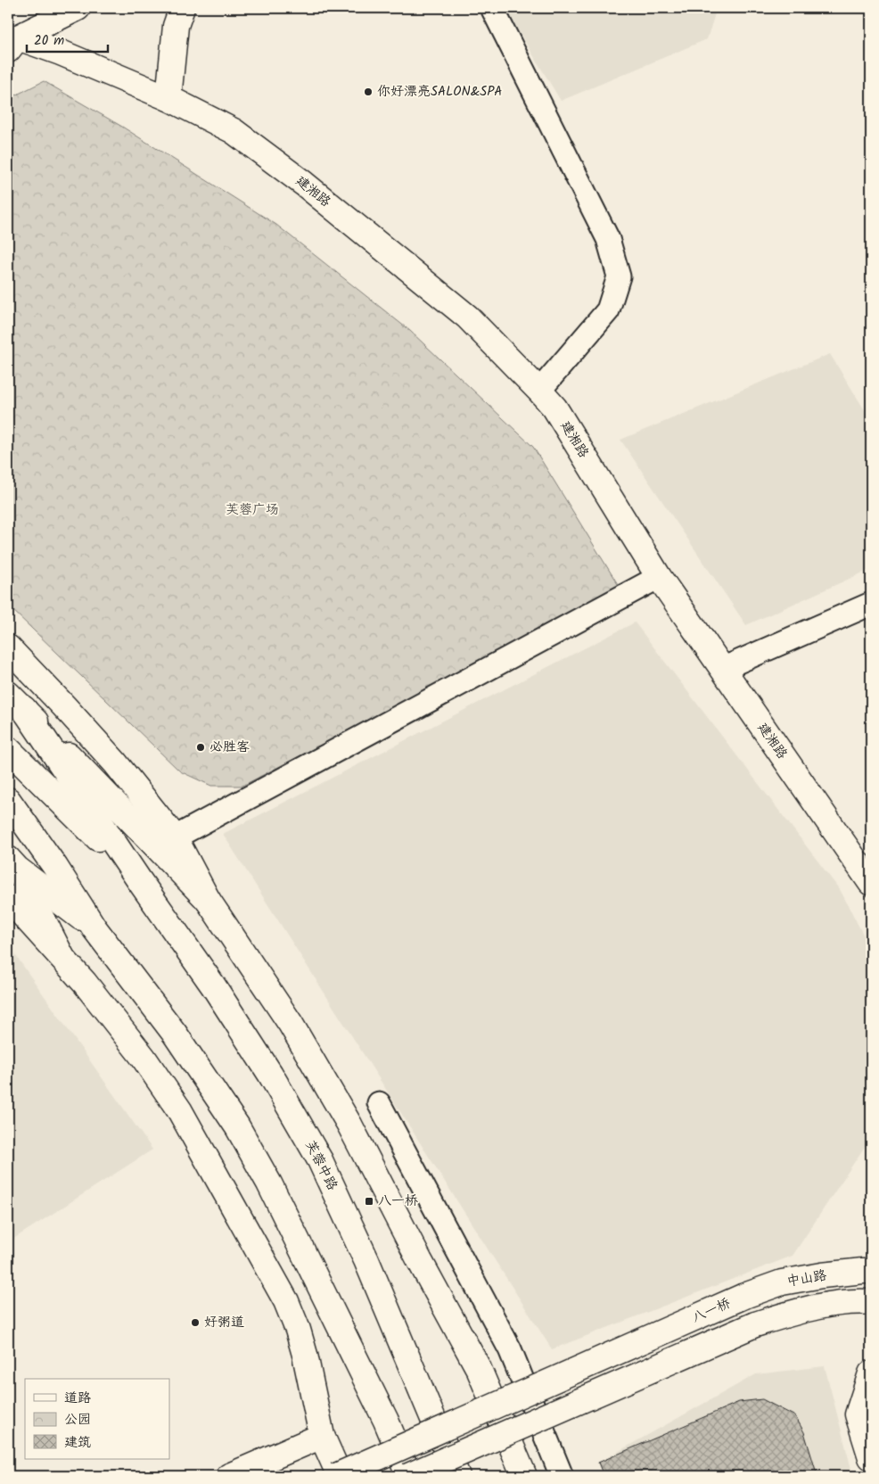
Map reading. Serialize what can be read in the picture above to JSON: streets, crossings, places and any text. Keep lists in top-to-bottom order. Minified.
{"streets":{"street":["建湘路","芙蓉中路","中山路","八一桥"]},"crossings":[["中山路","八一桥"]],"parks":["芙蓉广场"],"places":{"other":["你好漂亮SALON&SPA","必胜客","好粥道"],"transit":["八一桥"]},"legend":["道路","公园","建筑"],"scale_bar":"20 m"}
